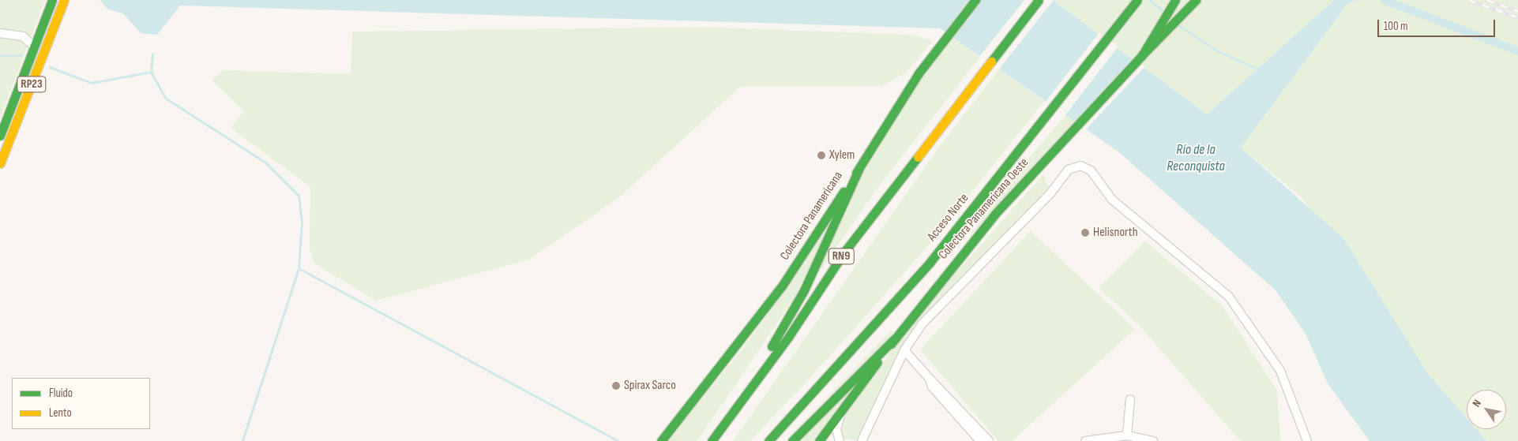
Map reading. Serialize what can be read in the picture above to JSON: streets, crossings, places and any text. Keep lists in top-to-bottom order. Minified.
{"streets":{"main road":["RP23","Colectora Panamericana Oeste","Colectora Panamericana","Acceso Norte","RN9"]},"water":["Río de la Reconquista"],"places":["Xylem","Helisnorth","Spirax Sarco"],"legend":["Fluido","Lento"],"scale_bar":"100 m","north":"top left"}
